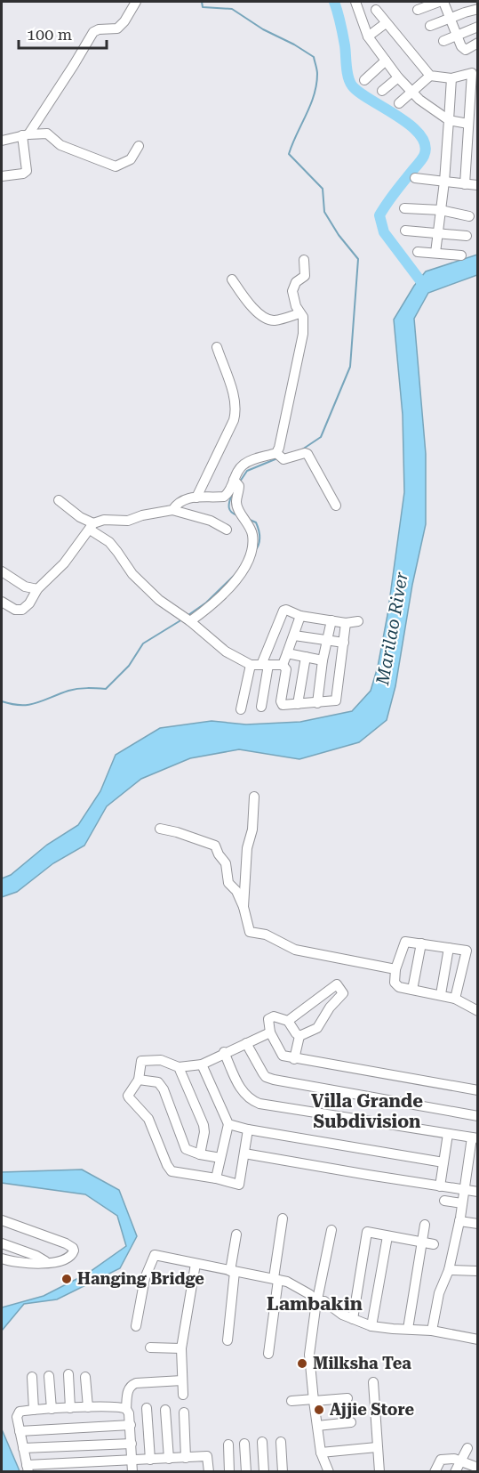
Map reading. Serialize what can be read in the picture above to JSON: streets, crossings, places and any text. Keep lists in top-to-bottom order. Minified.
{"districts":["Villa Grande Subdivision","Lambakin"],"water":["Marilao River"],"places":["Hanging Bridge","Milksha Tea","Ajjie Store"],"scale_bar":"100 m"}
